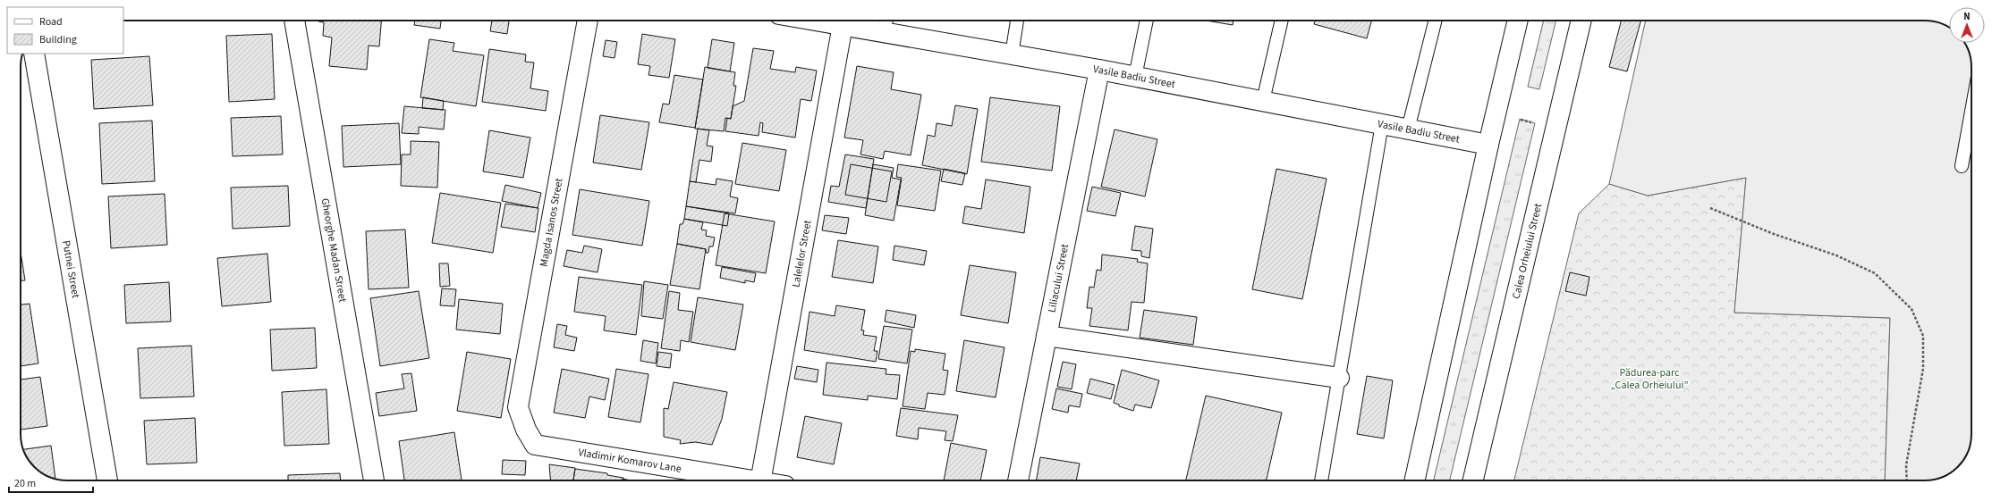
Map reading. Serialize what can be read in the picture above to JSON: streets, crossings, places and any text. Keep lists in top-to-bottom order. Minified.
{"streets":{"main road":["Vasile Badiu Street","Magda Isanos Street","Gheorghe Madan Street","Calea Orheiului Street","Lalelelor Street","Putnei Street","Liliacului Street","Vladimir Komarov Lane"]},"crossings":[["Vasile Badiu Street","Lalelelor Street"],["Vasile Badiu Street","Liliacului Street"],["Magda Isanos Street","Vladimir Komarov Lane"]],"parks":["Pădurea-parc „Calea Orheiului”"],"legend":["Road","Building"],"scale_bar":"20 m","north":"top"}
